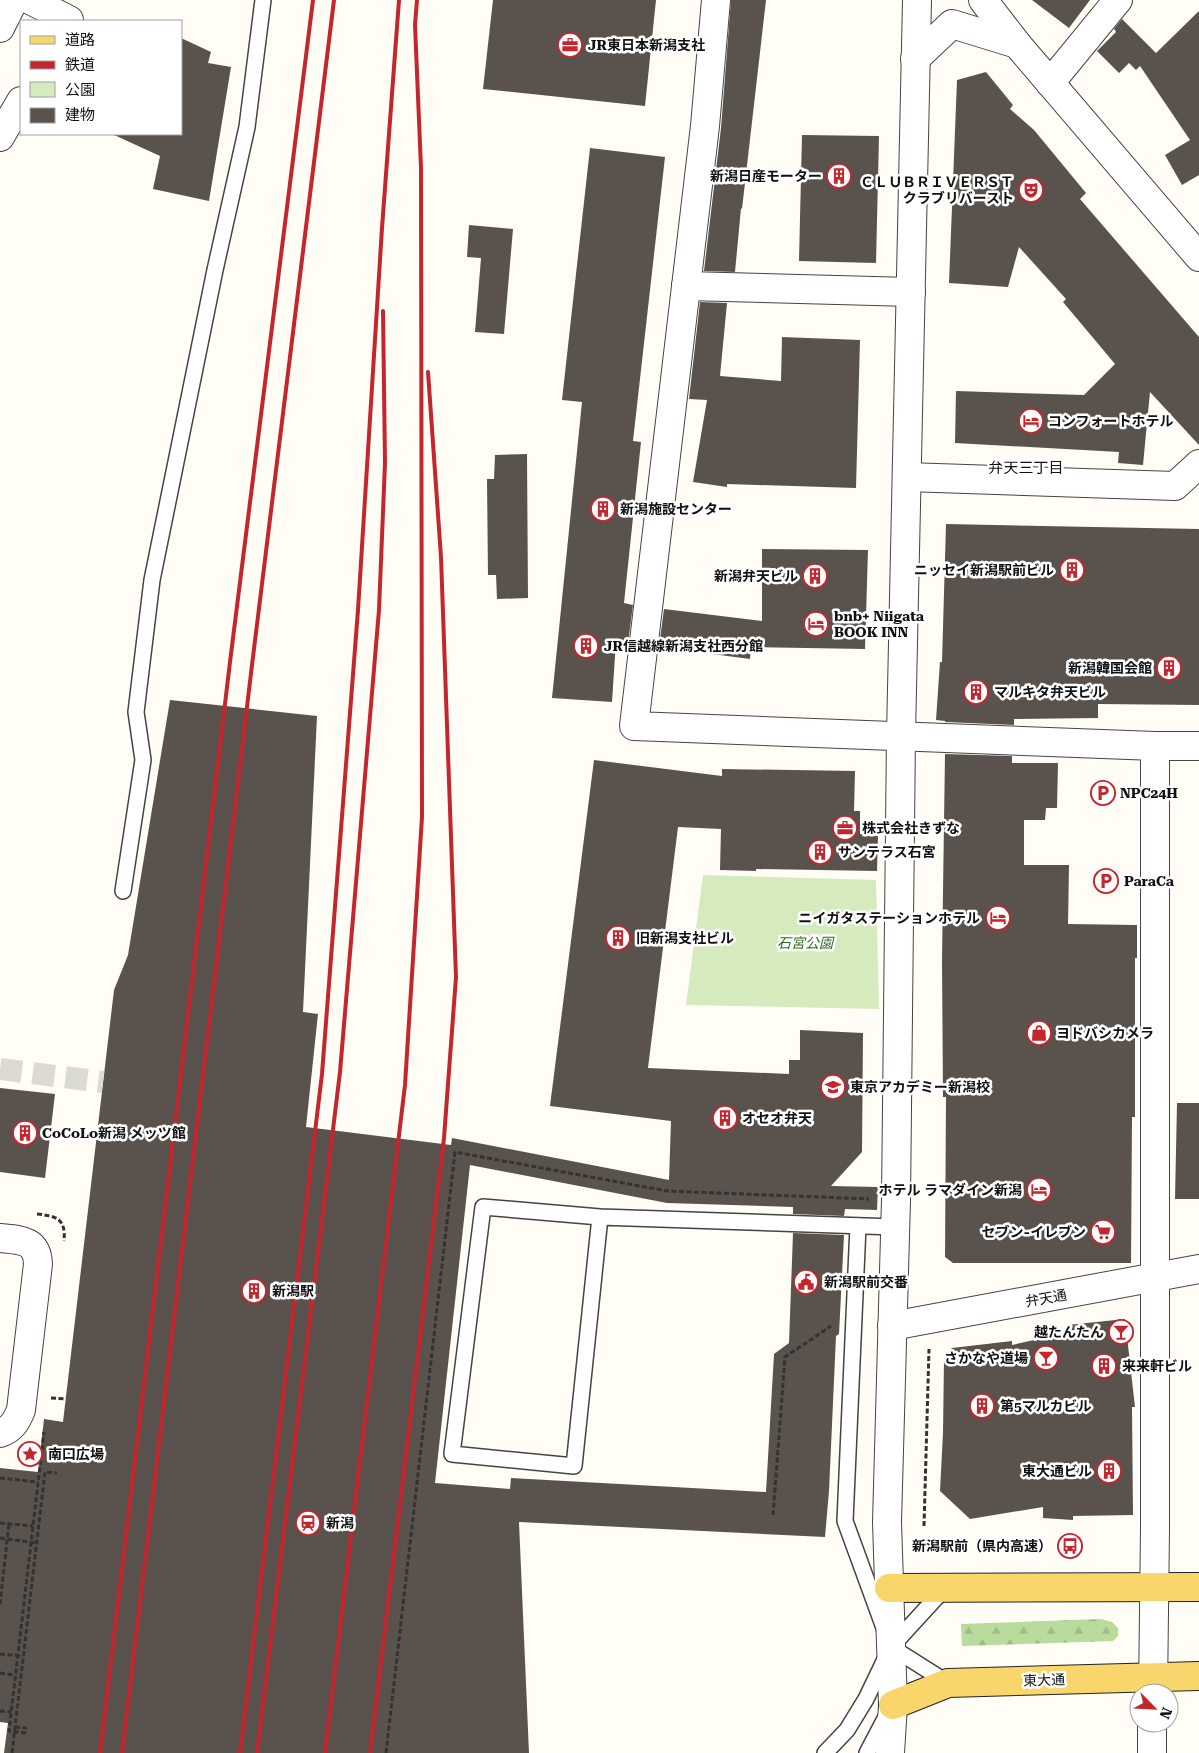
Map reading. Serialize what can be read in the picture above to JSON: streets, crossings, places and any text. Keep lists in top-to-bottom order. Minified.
{"streets":{"main road":["東大通"],"street":["弁天通"]},"districts":["弁天三丁目"],"parks":["石宮公園"],"places":{"office":["JR東日本新潟支社","株式会社きずな"],"building":["新潟日産モーター","新潟施設センター","ニッセイ新潟駅前ビル","新潟弁天ビル","JR信越線新潟支社西分館","新潟韓国会館","マルキタ弁天ビル","サンテラス石宮","旧新潟支社ビル","オセオ弁天","CoCoLo新潟 メッツ館","新潟駅","来来軒ビル","第5マルカビル","東大通ビル"],"theatre":["ＣＬＵＢＲＩＶＥＲＳＴ クラブリバースト"],"hotel":["コンフォートホテル","bnb+ Niigata BOOK INN","ニイガタステーションホテル","ホテル ラマダイン新潟"],"parking":["NPC24H","ParaCa"],"shop":["ヨドバシカメラ"],"school or university":["東京アカデミー新潟校"],"supermarket":["セブン-イレブン"],"public building":["新潟駅前交番"],"bar":["越たんたん","さかなや道場"],"place":["南口広場"],"station":["新潟"],"bus stop":["新潟駅前（県内高速）"]},"legend":["道路","鉄道","公園","建物"],"north":"bottom right"}
